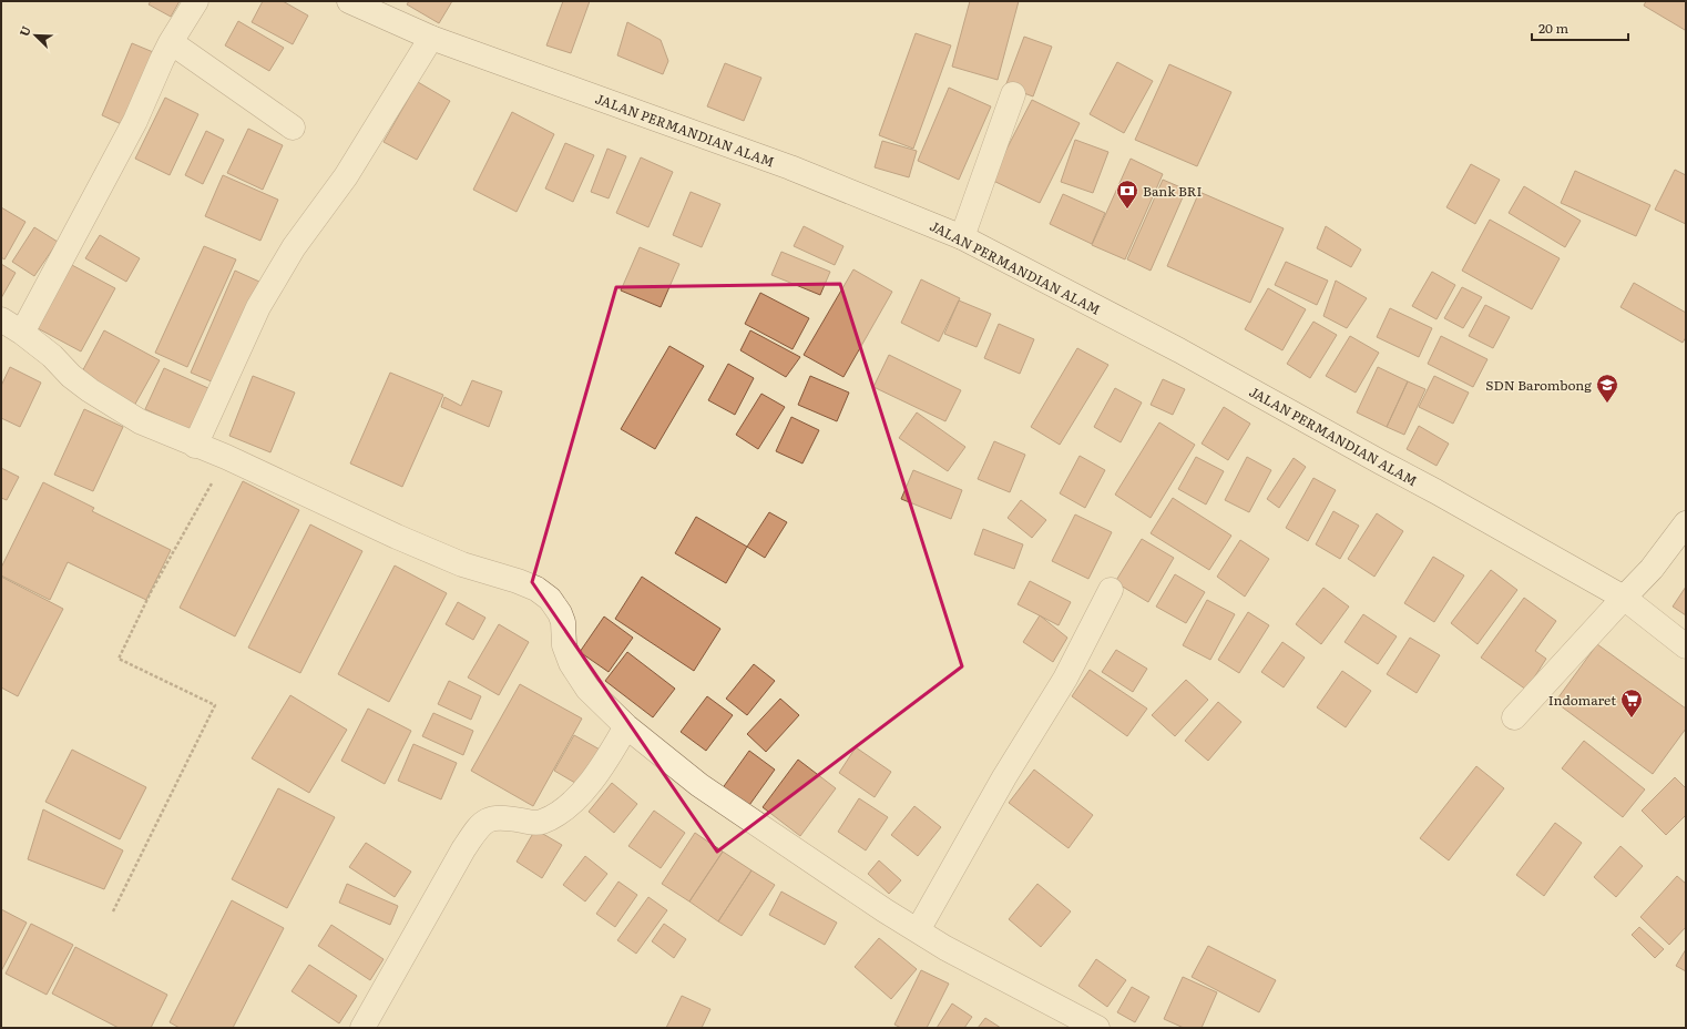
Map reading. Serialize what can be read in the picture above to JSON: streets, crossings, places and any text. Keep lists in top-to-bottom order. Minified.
{"streets":{"street":["JALAN PERMANDIAN ALAM"]},"places":{"bank":["Bank BRI"],"school or university":["SDN Barombong"],"supermarket":["Indomaret"]},"scale_bar":"20 m","north":"top left"}
